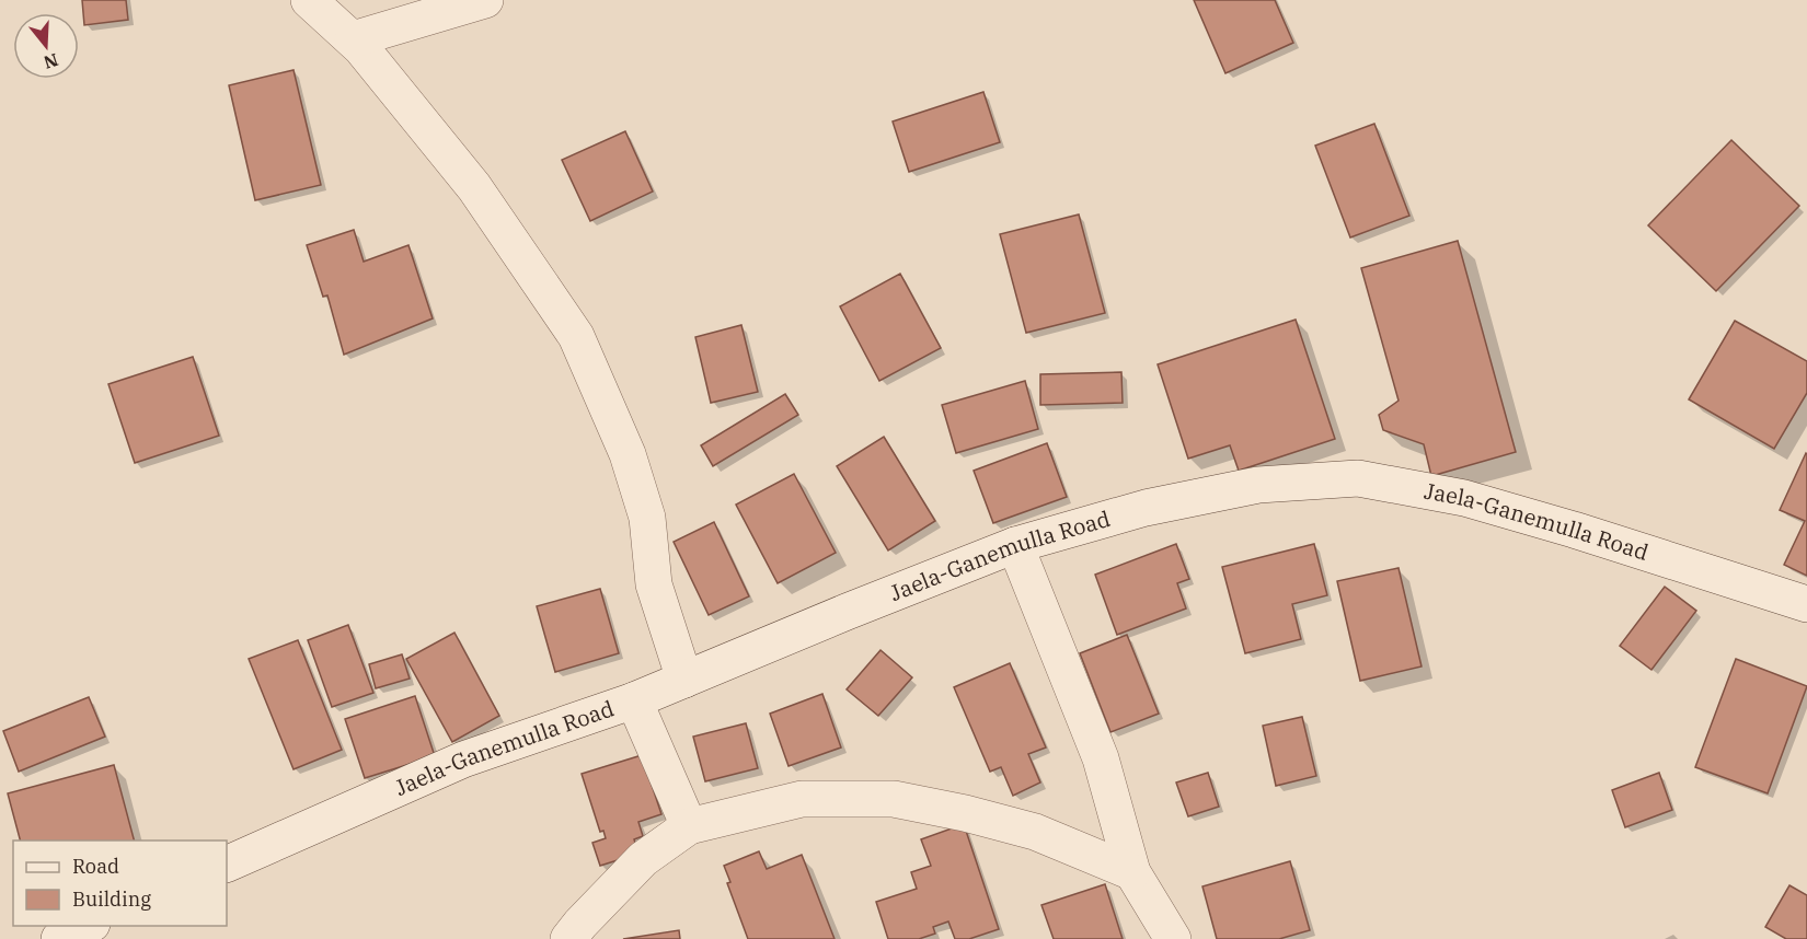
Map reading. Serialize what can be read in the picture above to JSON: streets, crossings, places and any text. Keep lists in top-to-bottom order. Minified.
{"streets":{"street":["Jaela-Ganemulla Road"]},"legend":["Road","Building"],"north":"bottom"}
